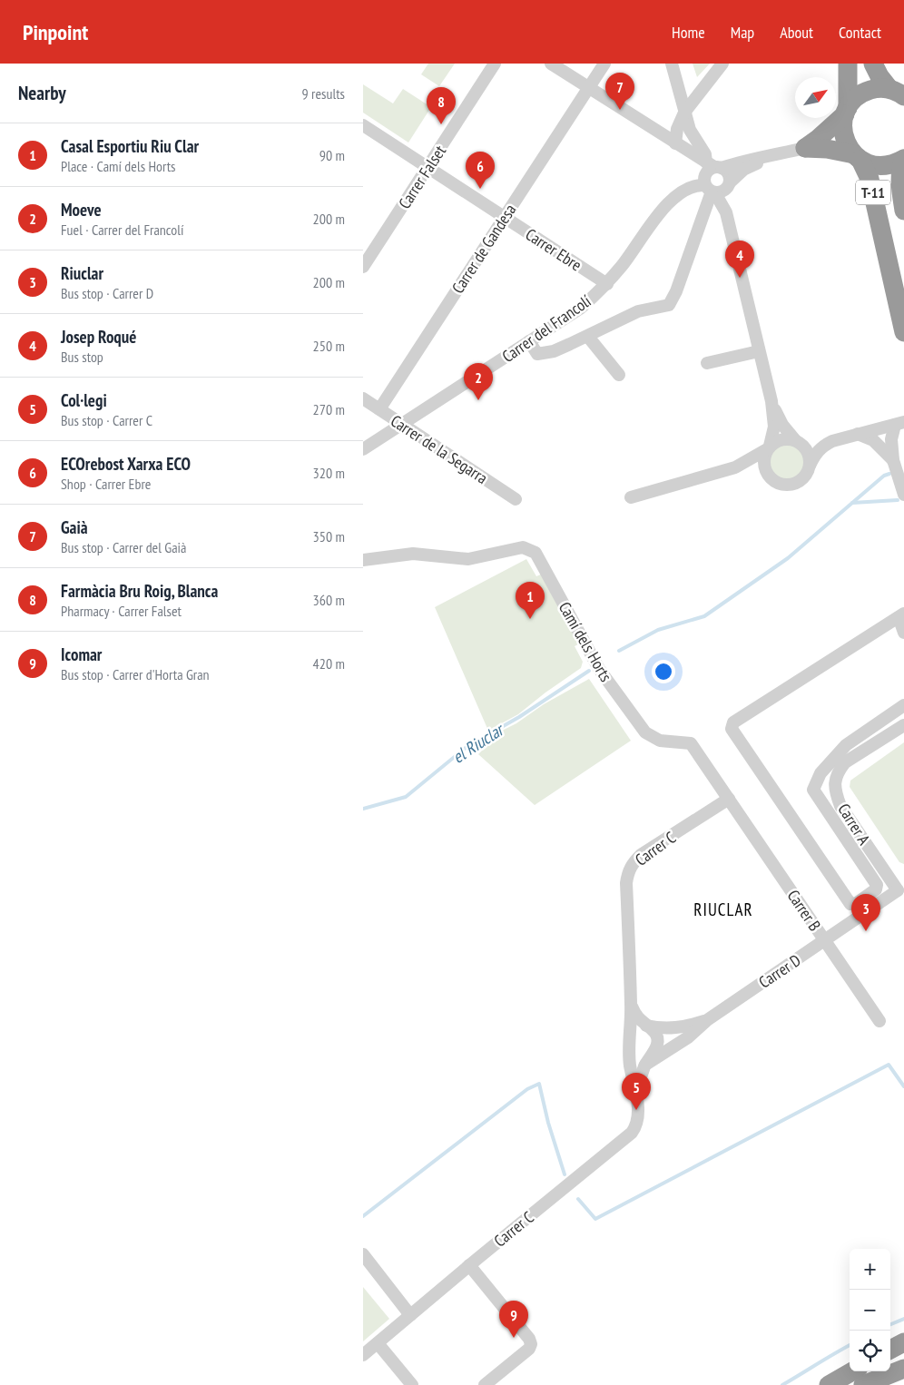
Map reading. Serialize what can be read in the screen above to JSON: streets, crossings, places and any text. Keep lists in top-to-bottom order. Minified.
{"streets":{"highway":["T-11"],"street":["Carrer Falset","Carrer de Gandesa","Carrer Ebre","Carrer del Francolí","Carrer de la Segarra","Camí dels Horts","Carrer A","Carrer C","Carrer B","Carrer D"]},"crossings":[["Carrer Falset","Carrer Ebre"],["Carrer de Gandesa","Carrer Ebre"],["Carrer de Gandesa","Carrer de la Segarra"],["Carrer Ebre","Carrer del Francolí"],["Carrer del Francolí","Carrer de la Segarra"],["Camí dels Horts","Carrer C"],["Camí dels Horts","Carrer B"],["Carrer A","Carrer D"],["Carrer C","Carrer B"],["Carrer C","Carrer D"],["Carrer B","Carrer D"]],"districts":["RIUCLAR"],"water":["el Riuclar"],"north":"top right","page":{"header":"Pinpoint","nav":["Home","Map","About","Contact"],"heading":["Nearby","9 results"],"pins":["7","8","6","4","2","1","3","5","9"],"list":[{"mark":"1","name":"Casal Esportiu Riu Clar","note":"Place · Camí dels Horts","value":"90 m"},{"mark":"2","name":"Moeve","note":"Fuel · Carrer del Francolí","value":"200 m"},{"mark":"3","name":"Riuclar","note":"Bus stop · Carrer D","value":"200 m"},{"mark":"4","name":"Josep Roqué","note":"Bus stop","value":"250 m"},{"mark":"5","name":"Col·legi","note":"Bus stop · Carrer C","value":"270 m"},{"mark":"6","name":"ECOrebost Xarxa ECO","note":"Shop · Carrer Ebre","value":"320 m"},{"mark":"7","name":"Gaià","note":"Bus stop · Carrer del Gaià","value":"350 m"},{"mark":"8","name":"Farmàcia Bru Roig, Blanca","note":"Pharmacy · Carrer Falset","value":"360 m"},{"mark":"9","name":"Icomar","note":"Bus stop · Carrer d'Horta Gran","value":"420 m"}],"map_buttons":["+","−"]}}
